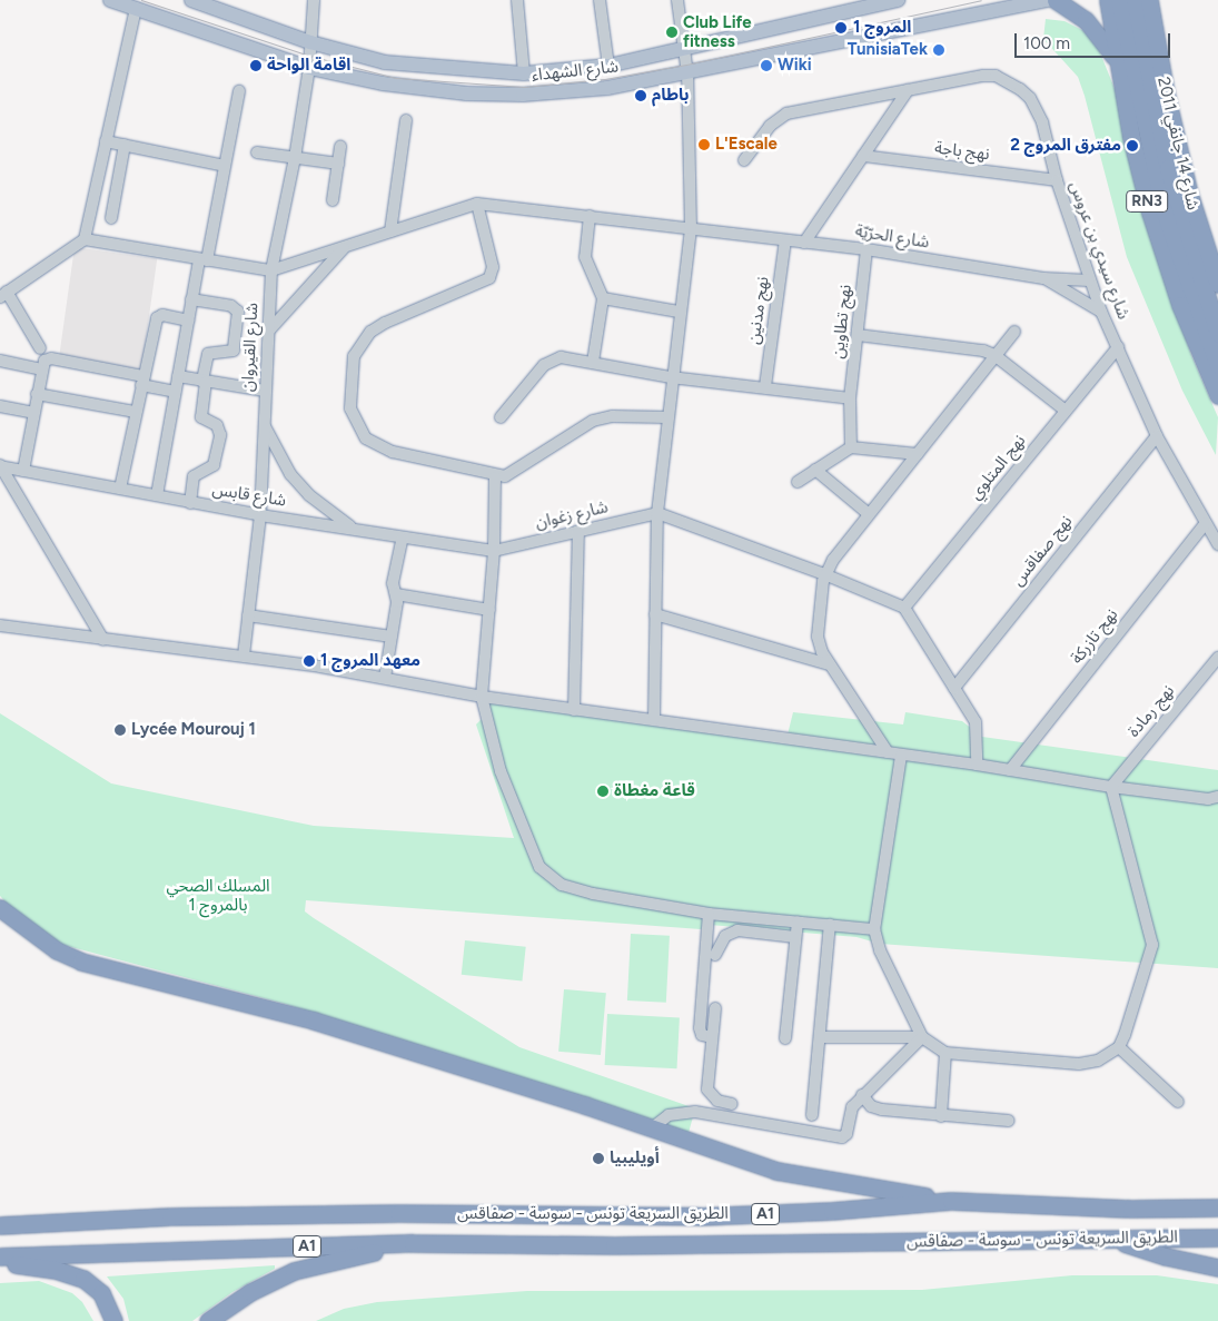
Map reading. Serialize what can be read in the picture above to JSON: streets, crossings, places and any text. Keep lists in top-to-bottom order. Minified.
{"streets":{"highway":["شارع 14 جانفي 2011","RN3","الطريق السريعة تونس - سوسة - صفاقس","A1"],"main road":["شارع الشهداء"],"street":["نهج باجة","شارع الحرّيّة","شارع سيدي بن عروس","نهج مدنين","نهج تطاوين","شارع القيروان","نهج المتلوي","شارع قابس","شارع زغوان","نهج صفاقس","نهج تازركة","نهج رمادة"]},"crossings":[["شارع الشهداء","شارع القيروان"],["نهج باجة","شارع سيدي بن عروس"],["شارع الحرّيّة","شارع سيدي بن عروس"],["شارع الحرّيّة","نهج مدنين"],["شارع الحرّيّة","نهج تطاوين"],["شارع سيدي بن عروس","نهج المتلوي"],["شارع سيدي بن عروس","نهج صفاقس"],["شارع سيدي بن عروس","نهج تازركة"],["شارع القيروان","شارع قابس"],["شارع قابس","شارع زغوان"]],"parks":["المسلك الصحي بالمروج 1"],"places":["المروج 1","Club Life fitness","TunisiaTek","اقامة الواحة","Wiki","باطام","L'Escale","مفترق المروج 2","معهد المروج 1","Lycée Mourouj 1","قاعة مغطاة","أويليبيا"],"scale_bar":"100 m"}
